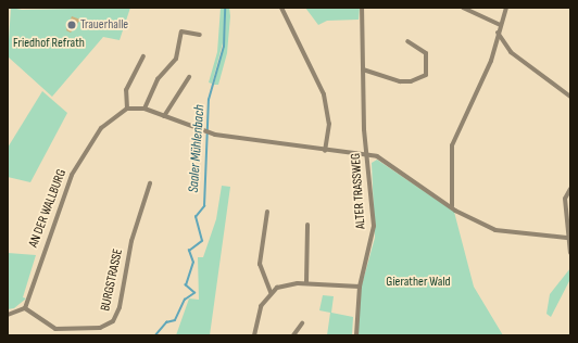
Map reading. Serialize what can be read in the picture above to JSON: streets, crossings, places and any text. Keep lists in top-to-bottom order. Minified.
{"streets":{"street":["ALTER TRASSWEG","AN DER WALLBURG","BURGSTRASSE"]},"crossings":[["AN DER WALLBURG","BURGSTRASSE"]],"water":["Saaler Mühlenbach"],"parks":["Friedhof Refrath","Gierather Wald"],"places":["Trauerhalle"]}
